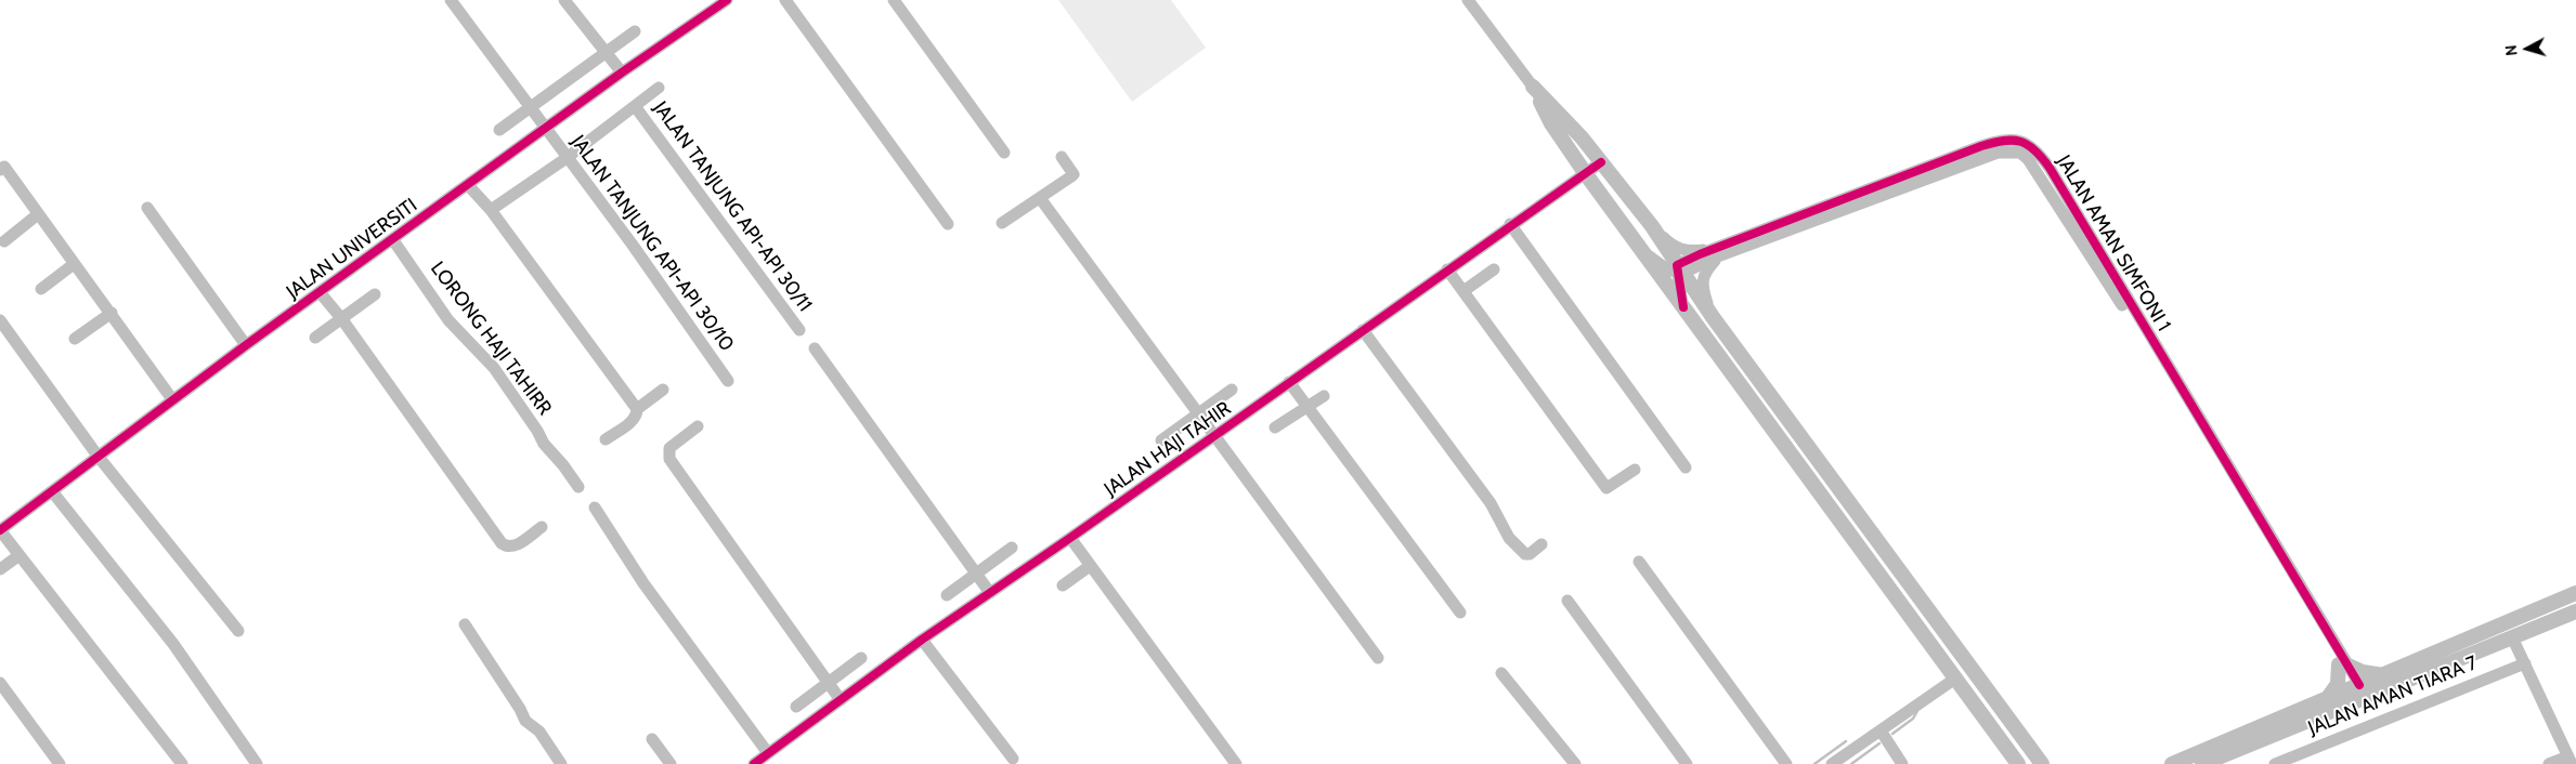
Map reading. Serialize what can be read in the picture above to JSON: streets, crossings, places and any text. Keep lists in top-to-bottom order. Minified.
{"streets":{"street":["JALAN TANJUNG API-API 30/11","JALAN TANJUNG API-API 30/10","JALAN AMAN SIMFONI 1","JALAN UNIVERSITI","LORONG HAJI TAHIRR","JALAN HAJI TAHIR","JALAN AMAN TIARA 7"]},"crossings":[["JALAN TANJUNG API-API 30/10","JALAN UNIVERSITI"],["JALAN UNIVERSITI","LORONG HAJI TAHIRR"]],"north":"left"}
